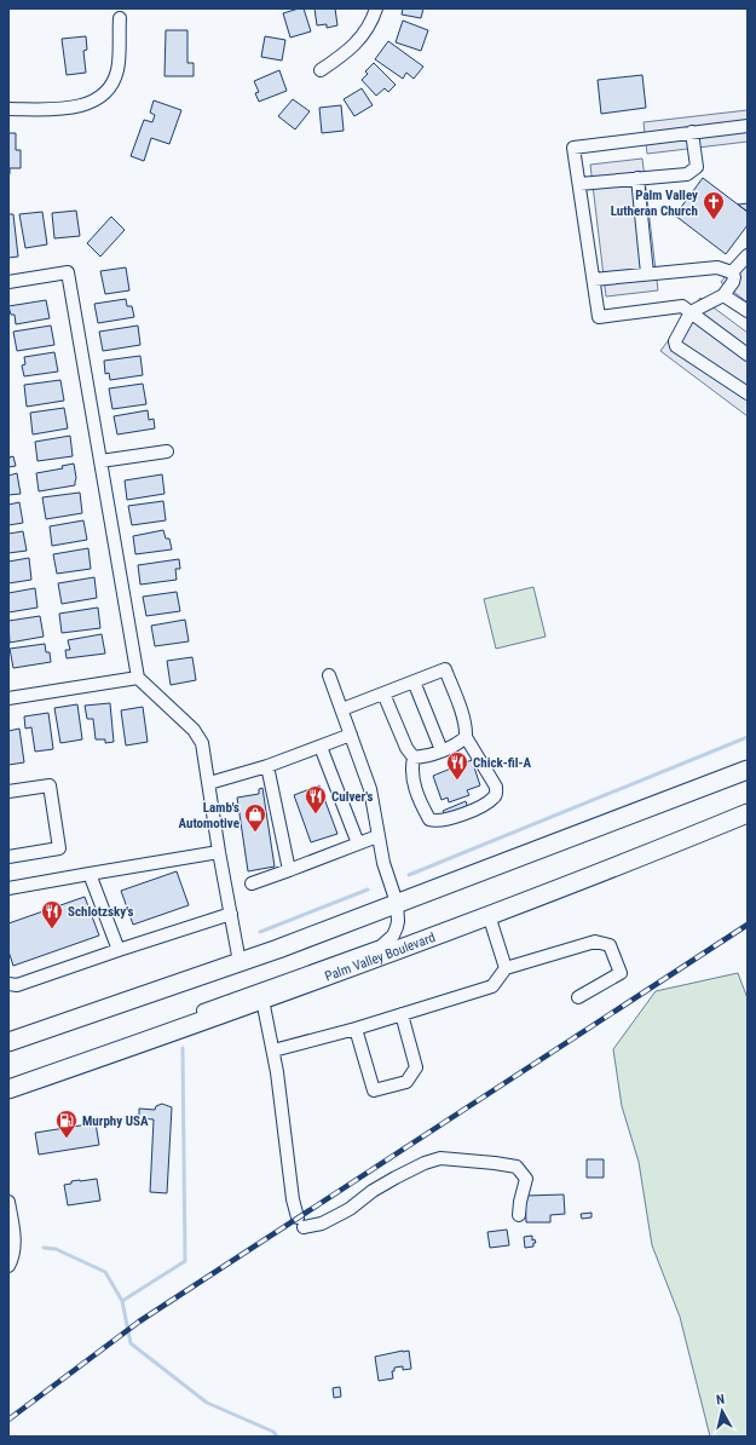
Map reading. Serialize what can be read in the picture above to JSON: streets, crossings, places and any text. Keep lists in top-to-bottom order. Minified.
{"streets":{"highway":["Palm Valley Boulevard"]},"places":{"church":["Palm Valley Lutheran Church"],"restaurant":["Chick-fil-A","Culver's","Schlotzsky's"],"shop":["Lamb's Automotive"],"fuel station":["Murphy USA"]},"north":"top"}
